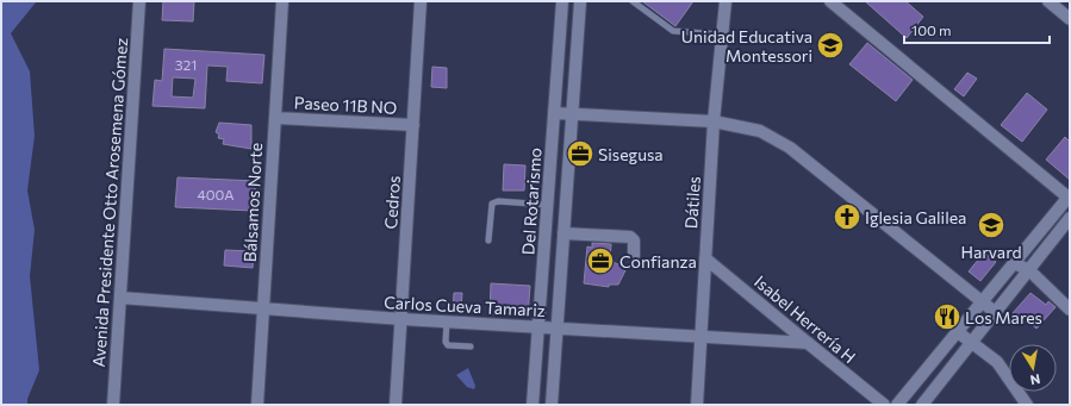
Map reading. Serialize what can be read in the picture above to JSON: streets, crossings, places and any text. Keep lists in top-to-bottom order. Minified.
{"streets":{"street":["Paseo 11B NO","Del Rotarismo","Avenida Presidente Otto Arosemena Gómez","Bálsamos Norte","Cedros","Dátiles","Carlos Cueva Tamariz","Isabel Herrería H"]},"crossings":[["Paseo 11B NO","Bálsamos Norte"],["Paseo 11B NO","Cedros"],["Del Rotarismo","Carlos Cueva Tamariz"],["Avenida Presidente Otto Arosemena Gómez","Carlos Cueva Tamariz"],["Bálsamos Norte","Carlos Cueva Tamariz"],["Cedros","Carlos Cueva Tamariz"],["Dátiles","Carlos Cueva Tamariz"],["Dátiles","Isabel Herrería H"],["Carlos Cueva Tamariz","Isabel Herrería H"]],"places":{"school or university":["Unidad Educativa Montessori","Harvard"],"office":["Sisegusa","Confianza"],"church":["Iglesia Galilea"],"restaurant":["Los Mares"]},"house_numbers":["321","400A"],"scale_bar":"100 m","north":"bottom"}
